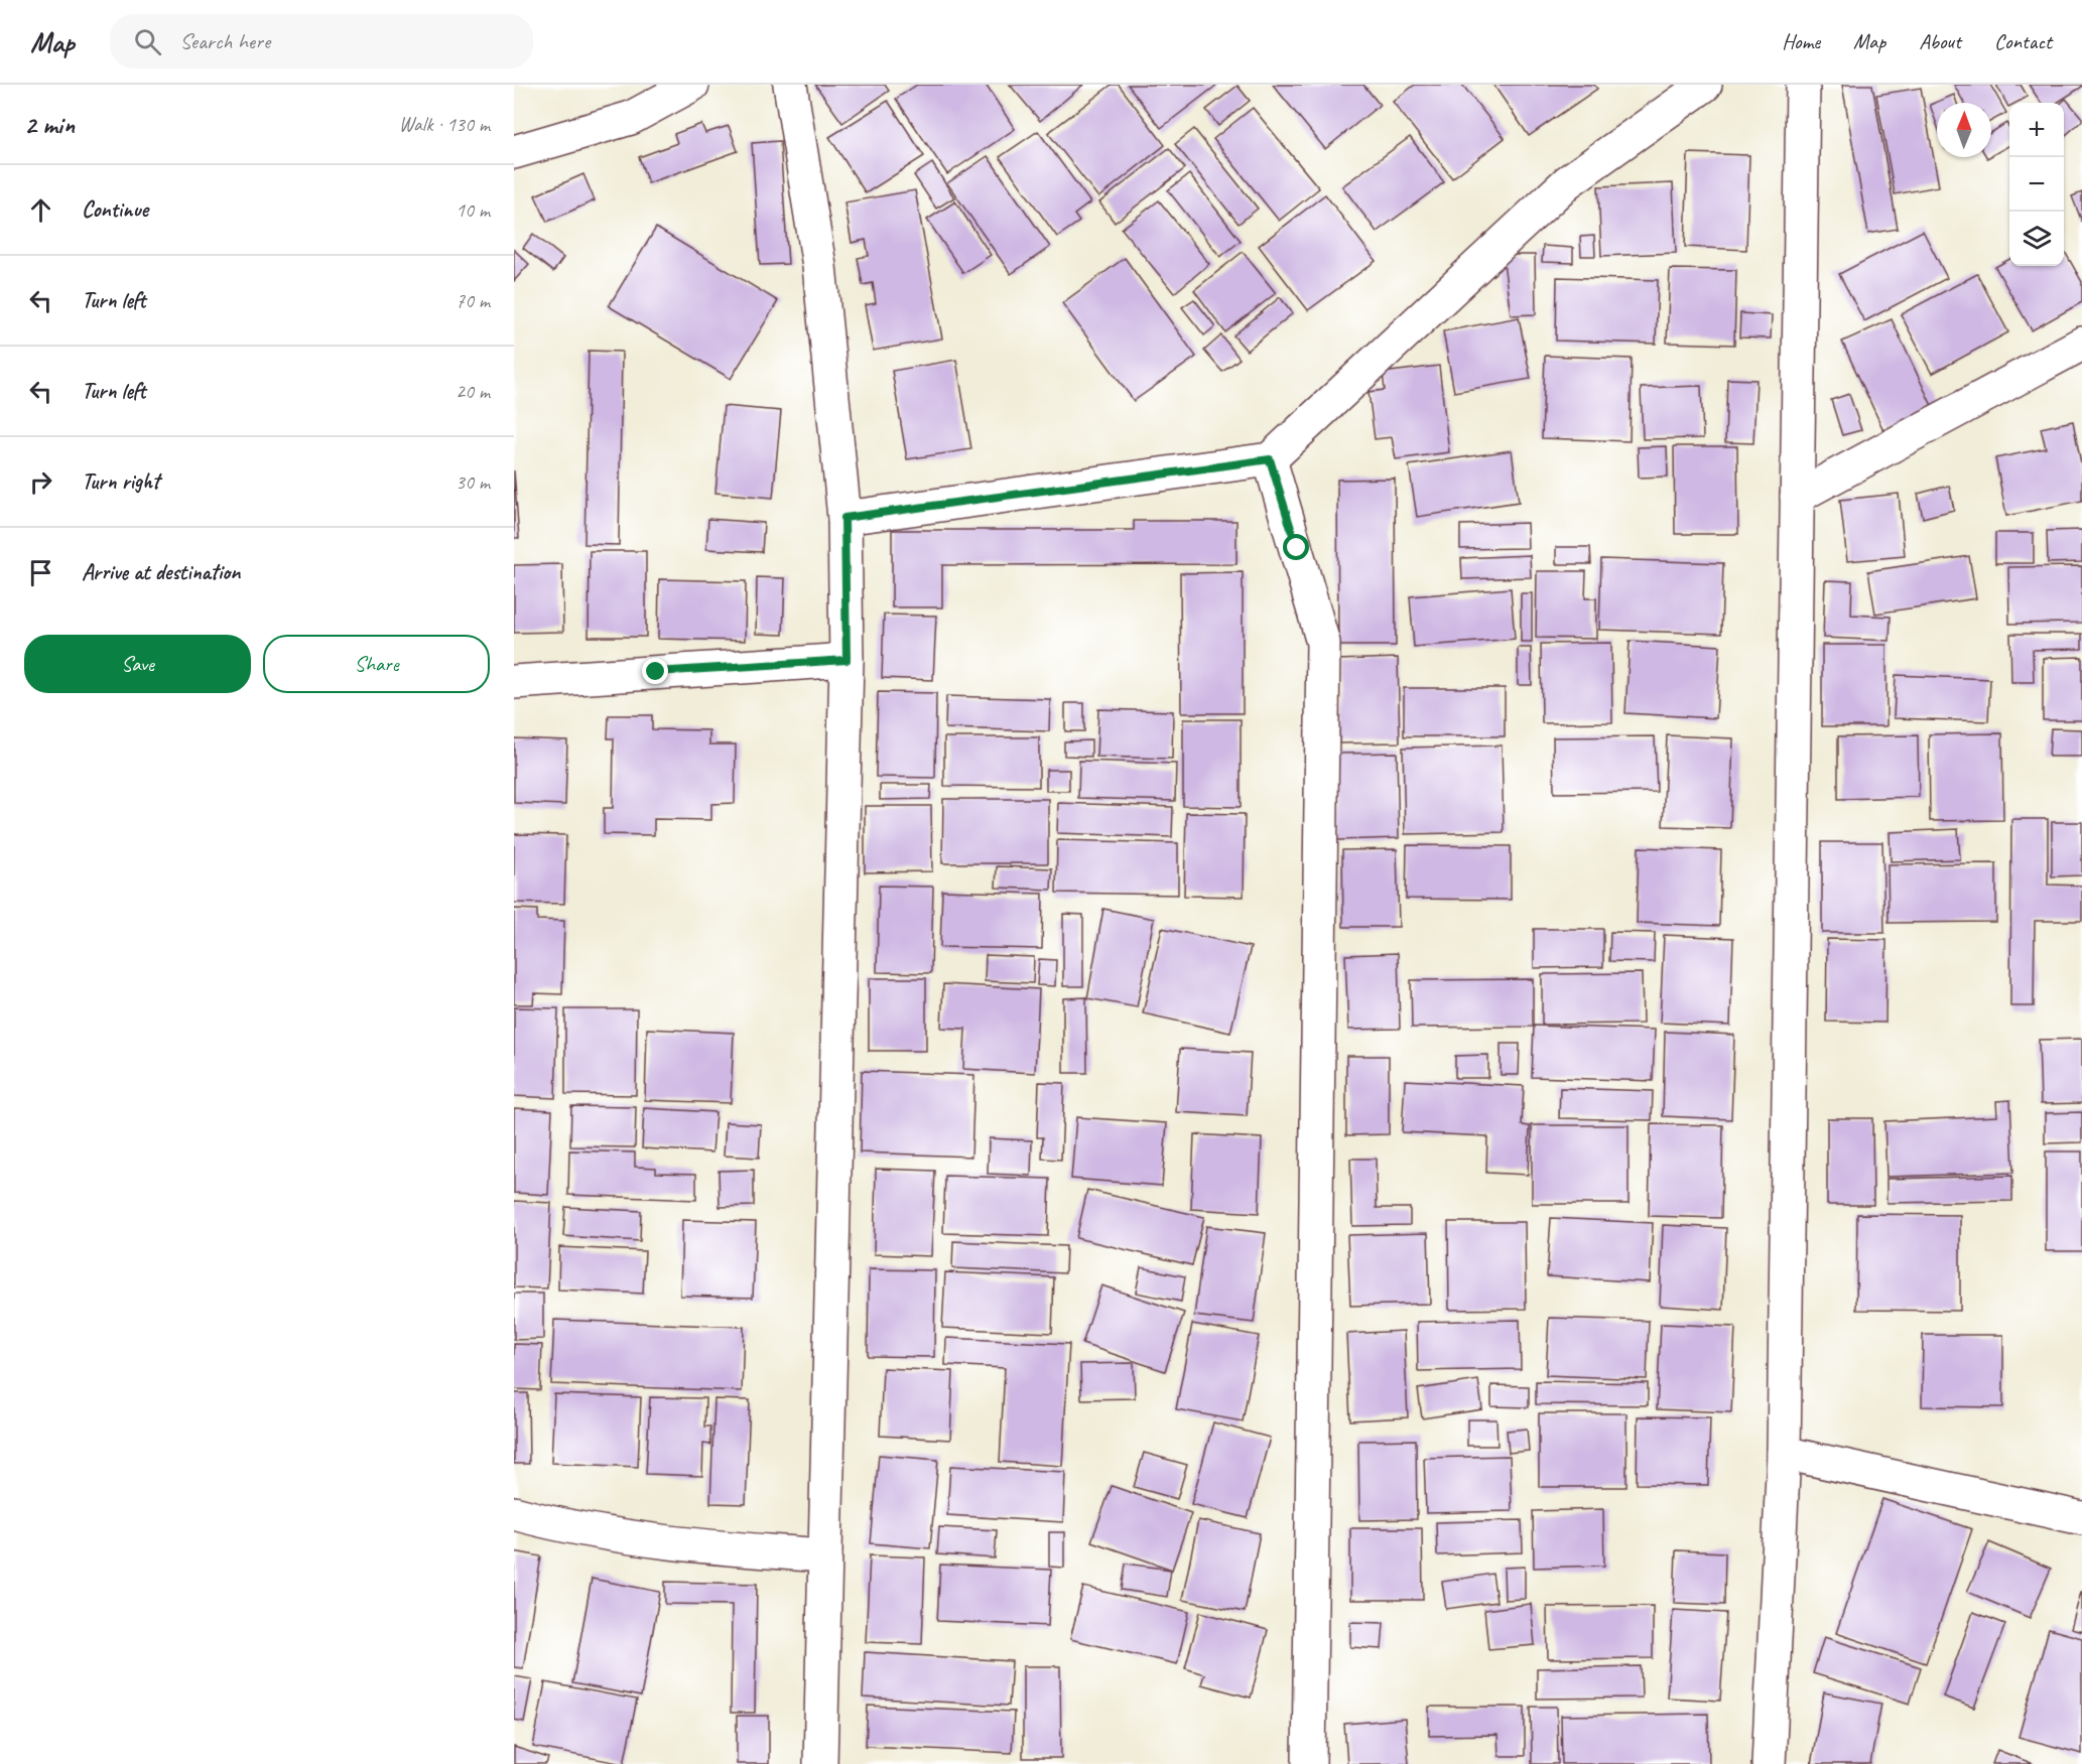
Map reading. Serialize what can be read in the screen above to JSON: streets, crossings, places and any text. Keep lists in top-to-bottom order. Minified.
{"north":"top","page":{"header":"Map","search":"Search here","nav":["Home","Map","About","Contact"],"heading":["2 min","Walk · 130 m"],"map_buttons":["+","−"],"list":[["Continue","10 m"],["Turn left","70 m"],["Turn left","20 m"],["Turn right","30 m"],"Arrive at destination"],"buttons":["Save","Share"]}}
